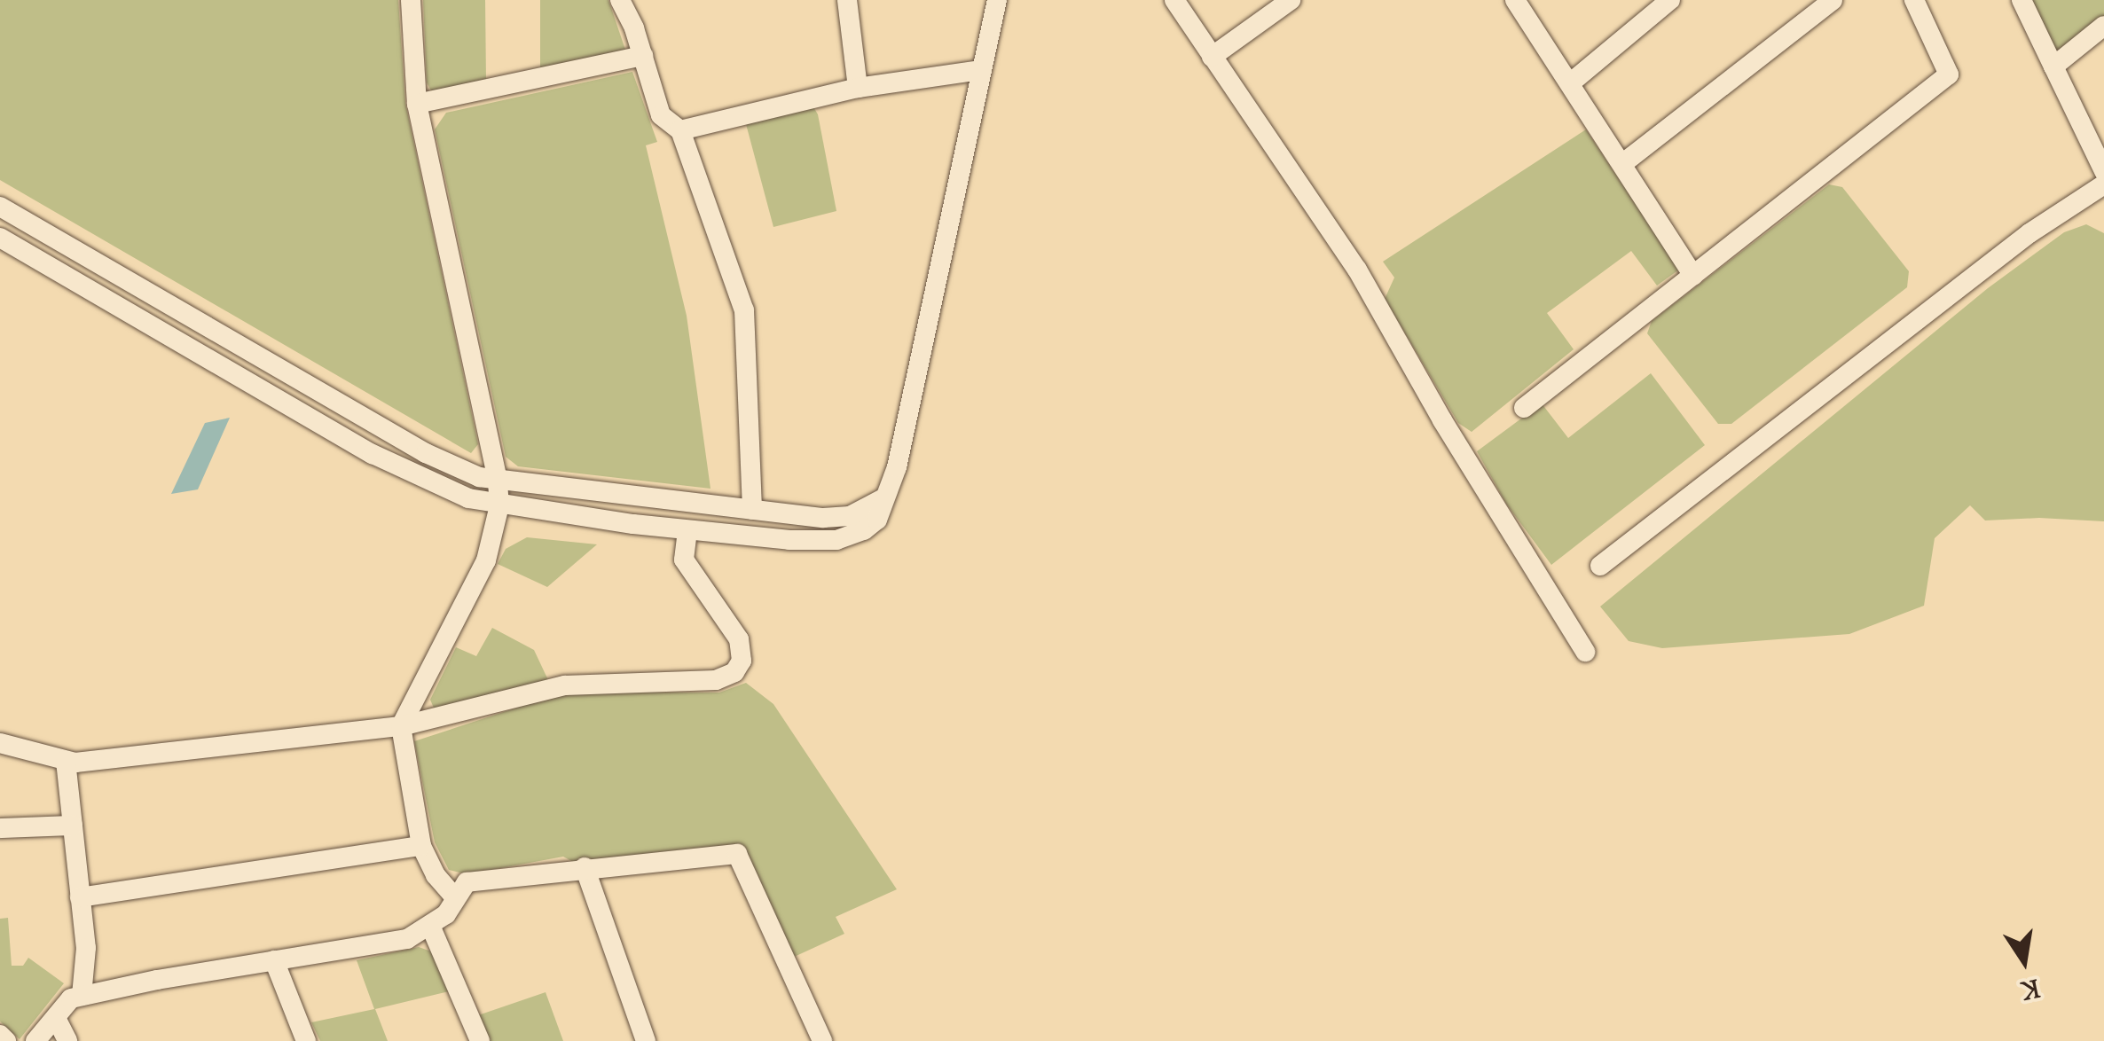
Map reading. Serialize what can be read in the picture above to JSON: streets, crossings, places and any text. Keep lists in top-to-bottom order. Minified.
{"north":"bottom"}
